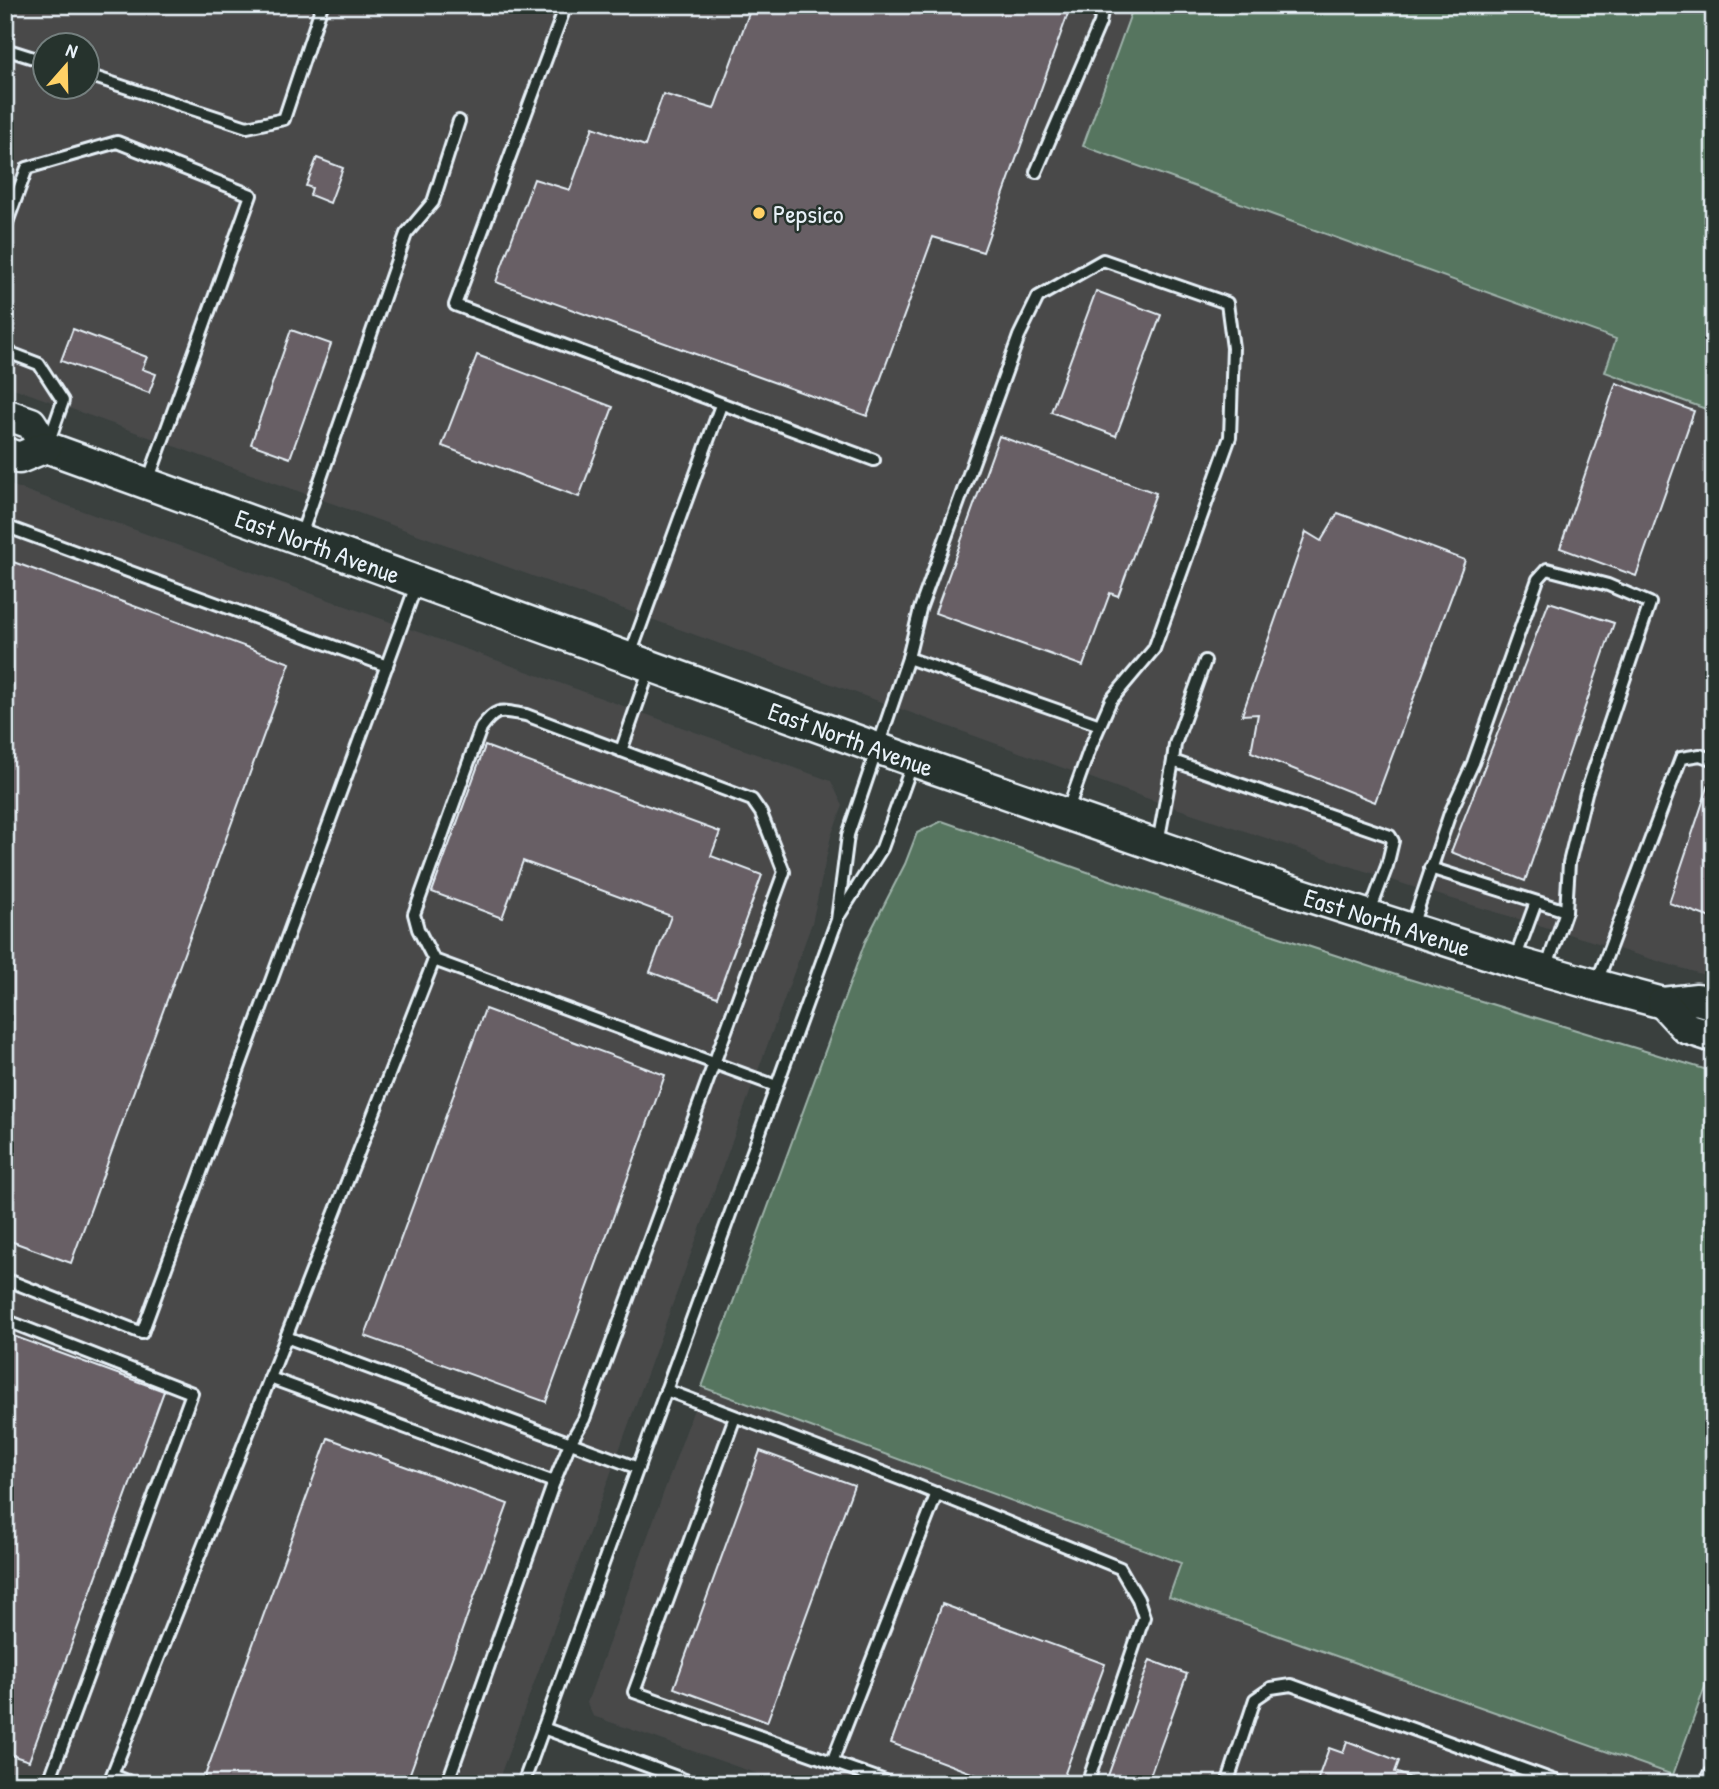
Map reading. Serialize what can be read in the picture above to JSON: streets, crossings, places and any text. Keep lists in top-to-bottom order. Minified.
{"streets":{"street":["East North Avenue"]},"places":["Pepsico"],"north":"top"}
